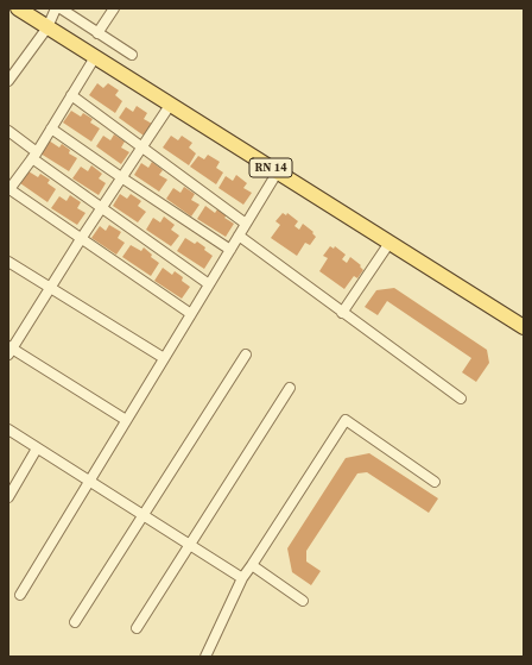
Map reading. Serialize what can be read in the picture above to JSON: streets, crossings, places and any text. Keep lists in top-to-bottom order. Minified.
{"streets":{"main road":["RN 14"]}}
